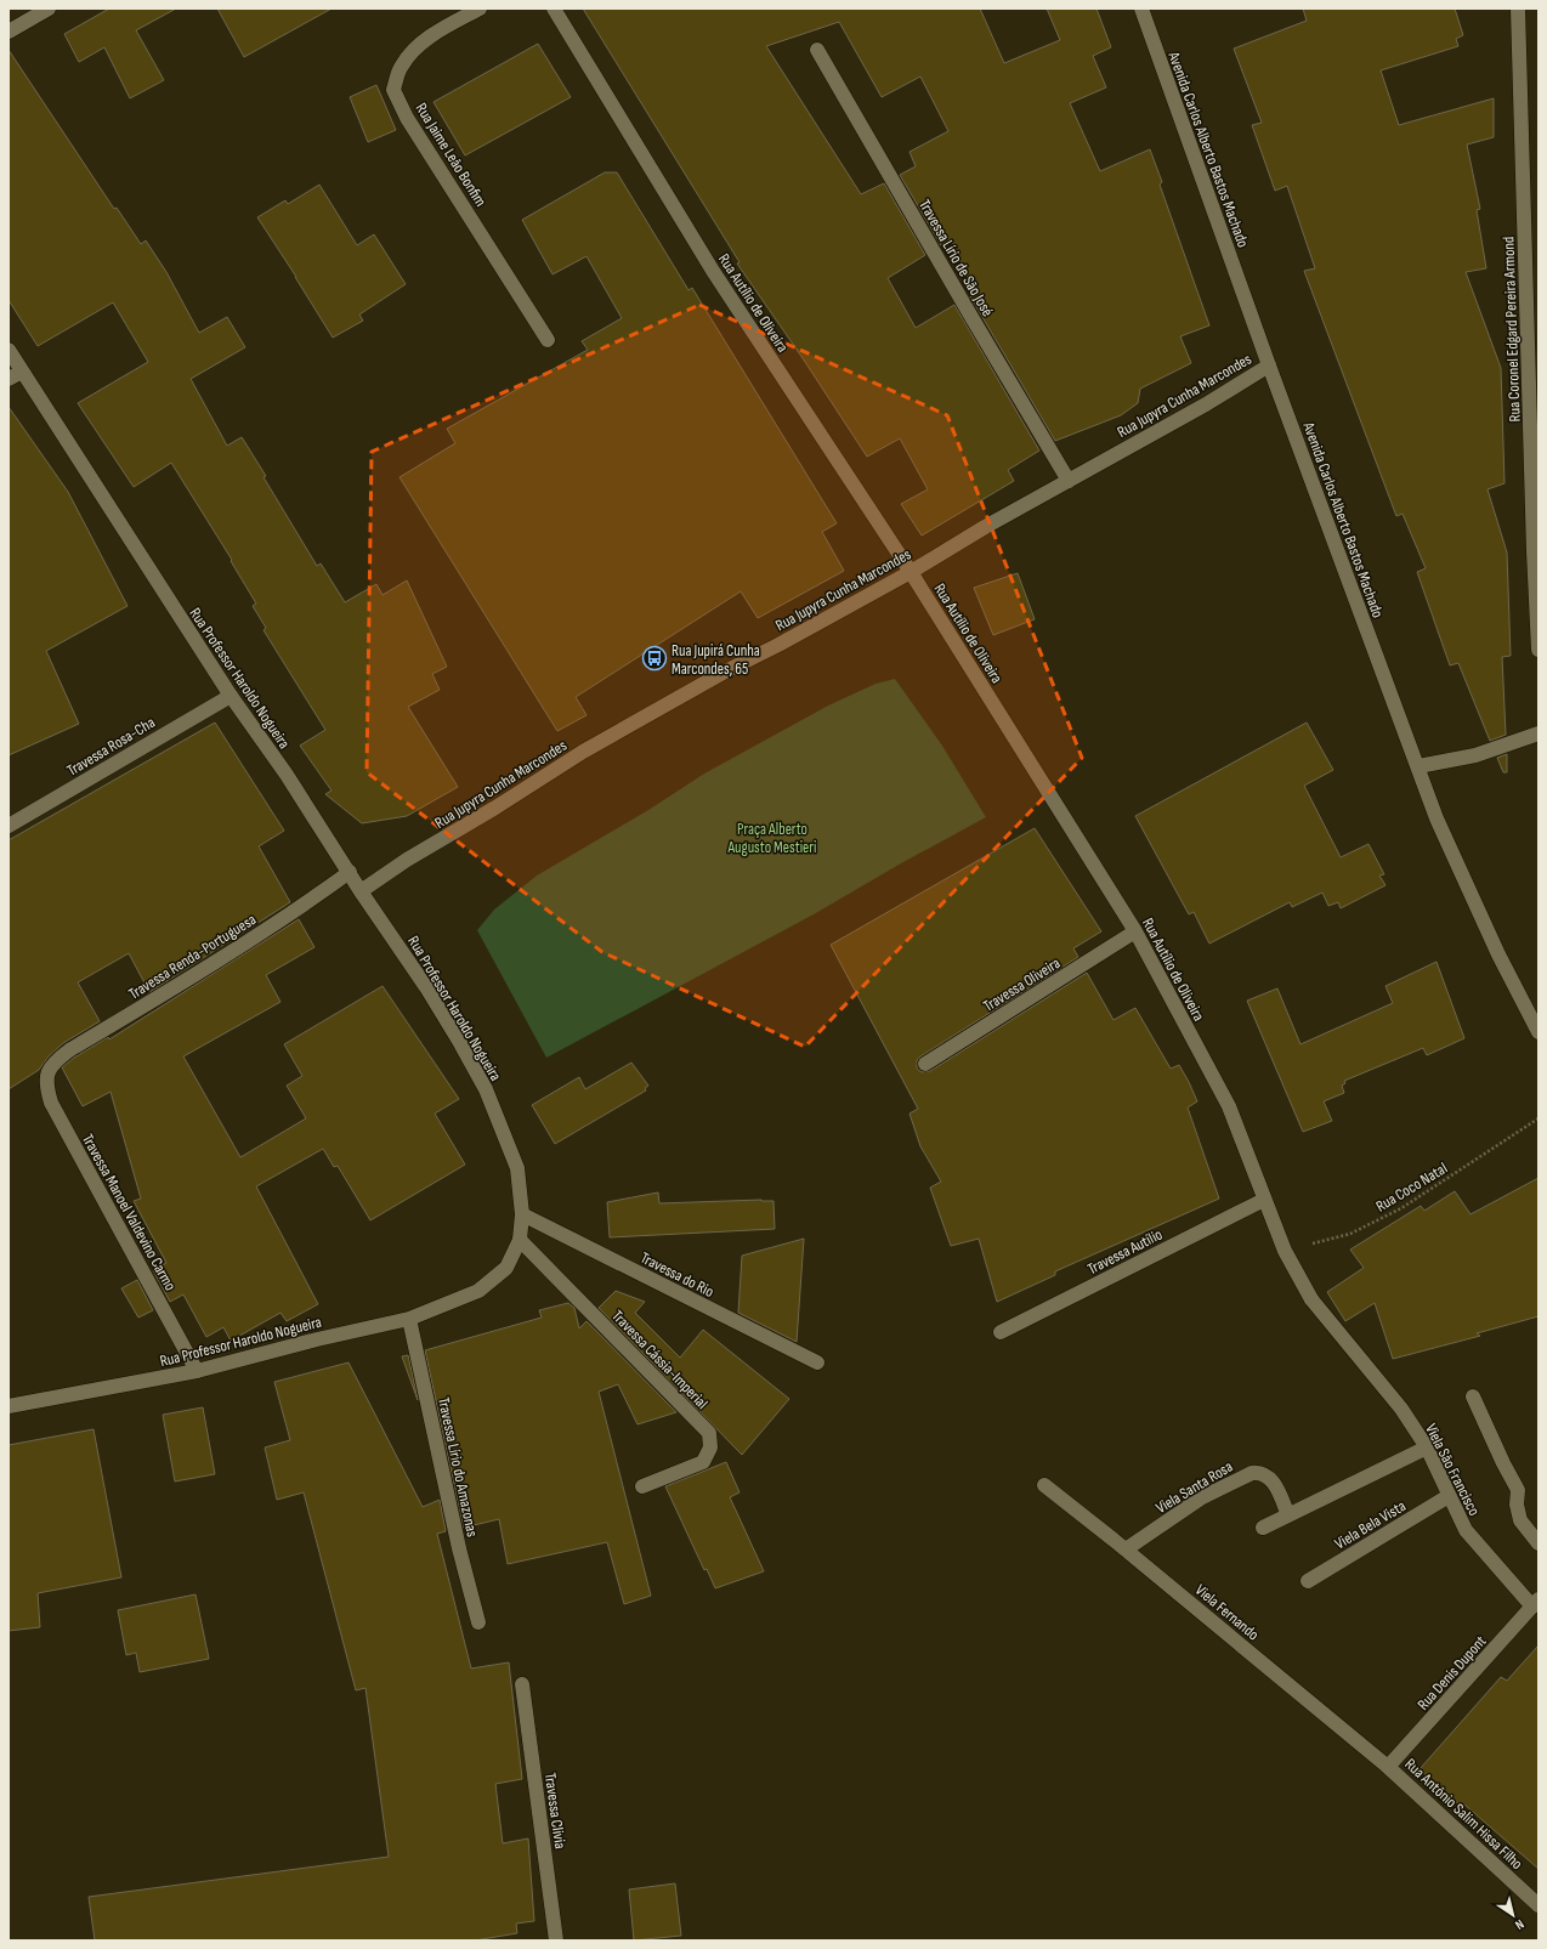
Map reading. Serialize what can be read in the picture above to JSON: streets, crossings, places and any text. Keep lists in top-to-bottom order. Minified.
{"streets":{"street":["Avenida Carlos Alberto Bastos Machado","Rua Jaime Leão Bonfim","Travessa Lírio de São José","Rua Autílio de Oliveira","Rua Coronel Edgard Pereira Armond","Rua Jupyra Cunha Marcondes","Rua Professor Haroldo Nogueira","Travessa Rosa-Cha","Travessa Renda-Portuguesa","Travessa Oliveira","Travessa Manoel Valdevino Carmo","Travessa Autílio","Travessa do Rio","Travessa Cássia-Imperial","Travessa Lírio do Amazonas","Viela São Francisco","Viela Santa Rosa","Viela Bela Vista","Viela Fernando","Rua Denis Dupont","Travessa Clivia","Rua Antônio Salim Hissa Filho"],"path":["Rua Coco Natal"]},"crossings":[["Avenida Carlos Alberto Bastos Machado","Rua Jupyra Cunha Marcondes"],["Travessa Lírio de São José","Rua Jupyra Cunha Marcondes"],["Rua Autílio de Oliveira","Rua Jupyra Cunha Marcondes"],["Rua Autílio de Oliveira","Travessa Oliveira"],["Rua Autílio de Oliveira","Rua Coco Natal"],["Rua Autílio de Oliveira","Travessa Autílio"],["Rua Autílio de Oliveira","Viela São Francisco"],["Rua Jupyra Cunha Marcondes","Rua Professor Haroldo Nogueira"],["Rua Professor Haroldo Nogueira","Travessa Rosa-Cha"],["Rua Professor Haroldo Nogueira","Travessa Renda-Portuguesa"],["Rua Professor Haroldo Nogueira","Travessa Manoel Valdevino Carmo"],["Rua Professor Haroldo Nogueira","Travessa do Rio"],["Rua Professor Haroldo Nogueira","Travessa Cássia-Imperial"],["Rua Professor Haroldo Nogueira","Travessa Lírio do Amazonas"],["Travessa Renda-Portuguesa","Travessa Manoel Valdevino Carmo"],["Viela São Francisco","Viela Bela Vista"],["Viela São Francisco","Rua Denis Dupont"],["Viela Santa Rosa","Viela Fernando"],["Viela Fernando","Rua Denis Dupont"],["Viela Fernando","Rua Antônio Salim Hissa Filho"],["Rua Denis Dupont","Rua Antônio Salim Hissa Filho"]],"parks":["Praça Alberto Augusto Mestieri"],"places":{"bus stop":["Rua Jupirá Cunha Marcondes, 65"]},"north":"bottom right"}
